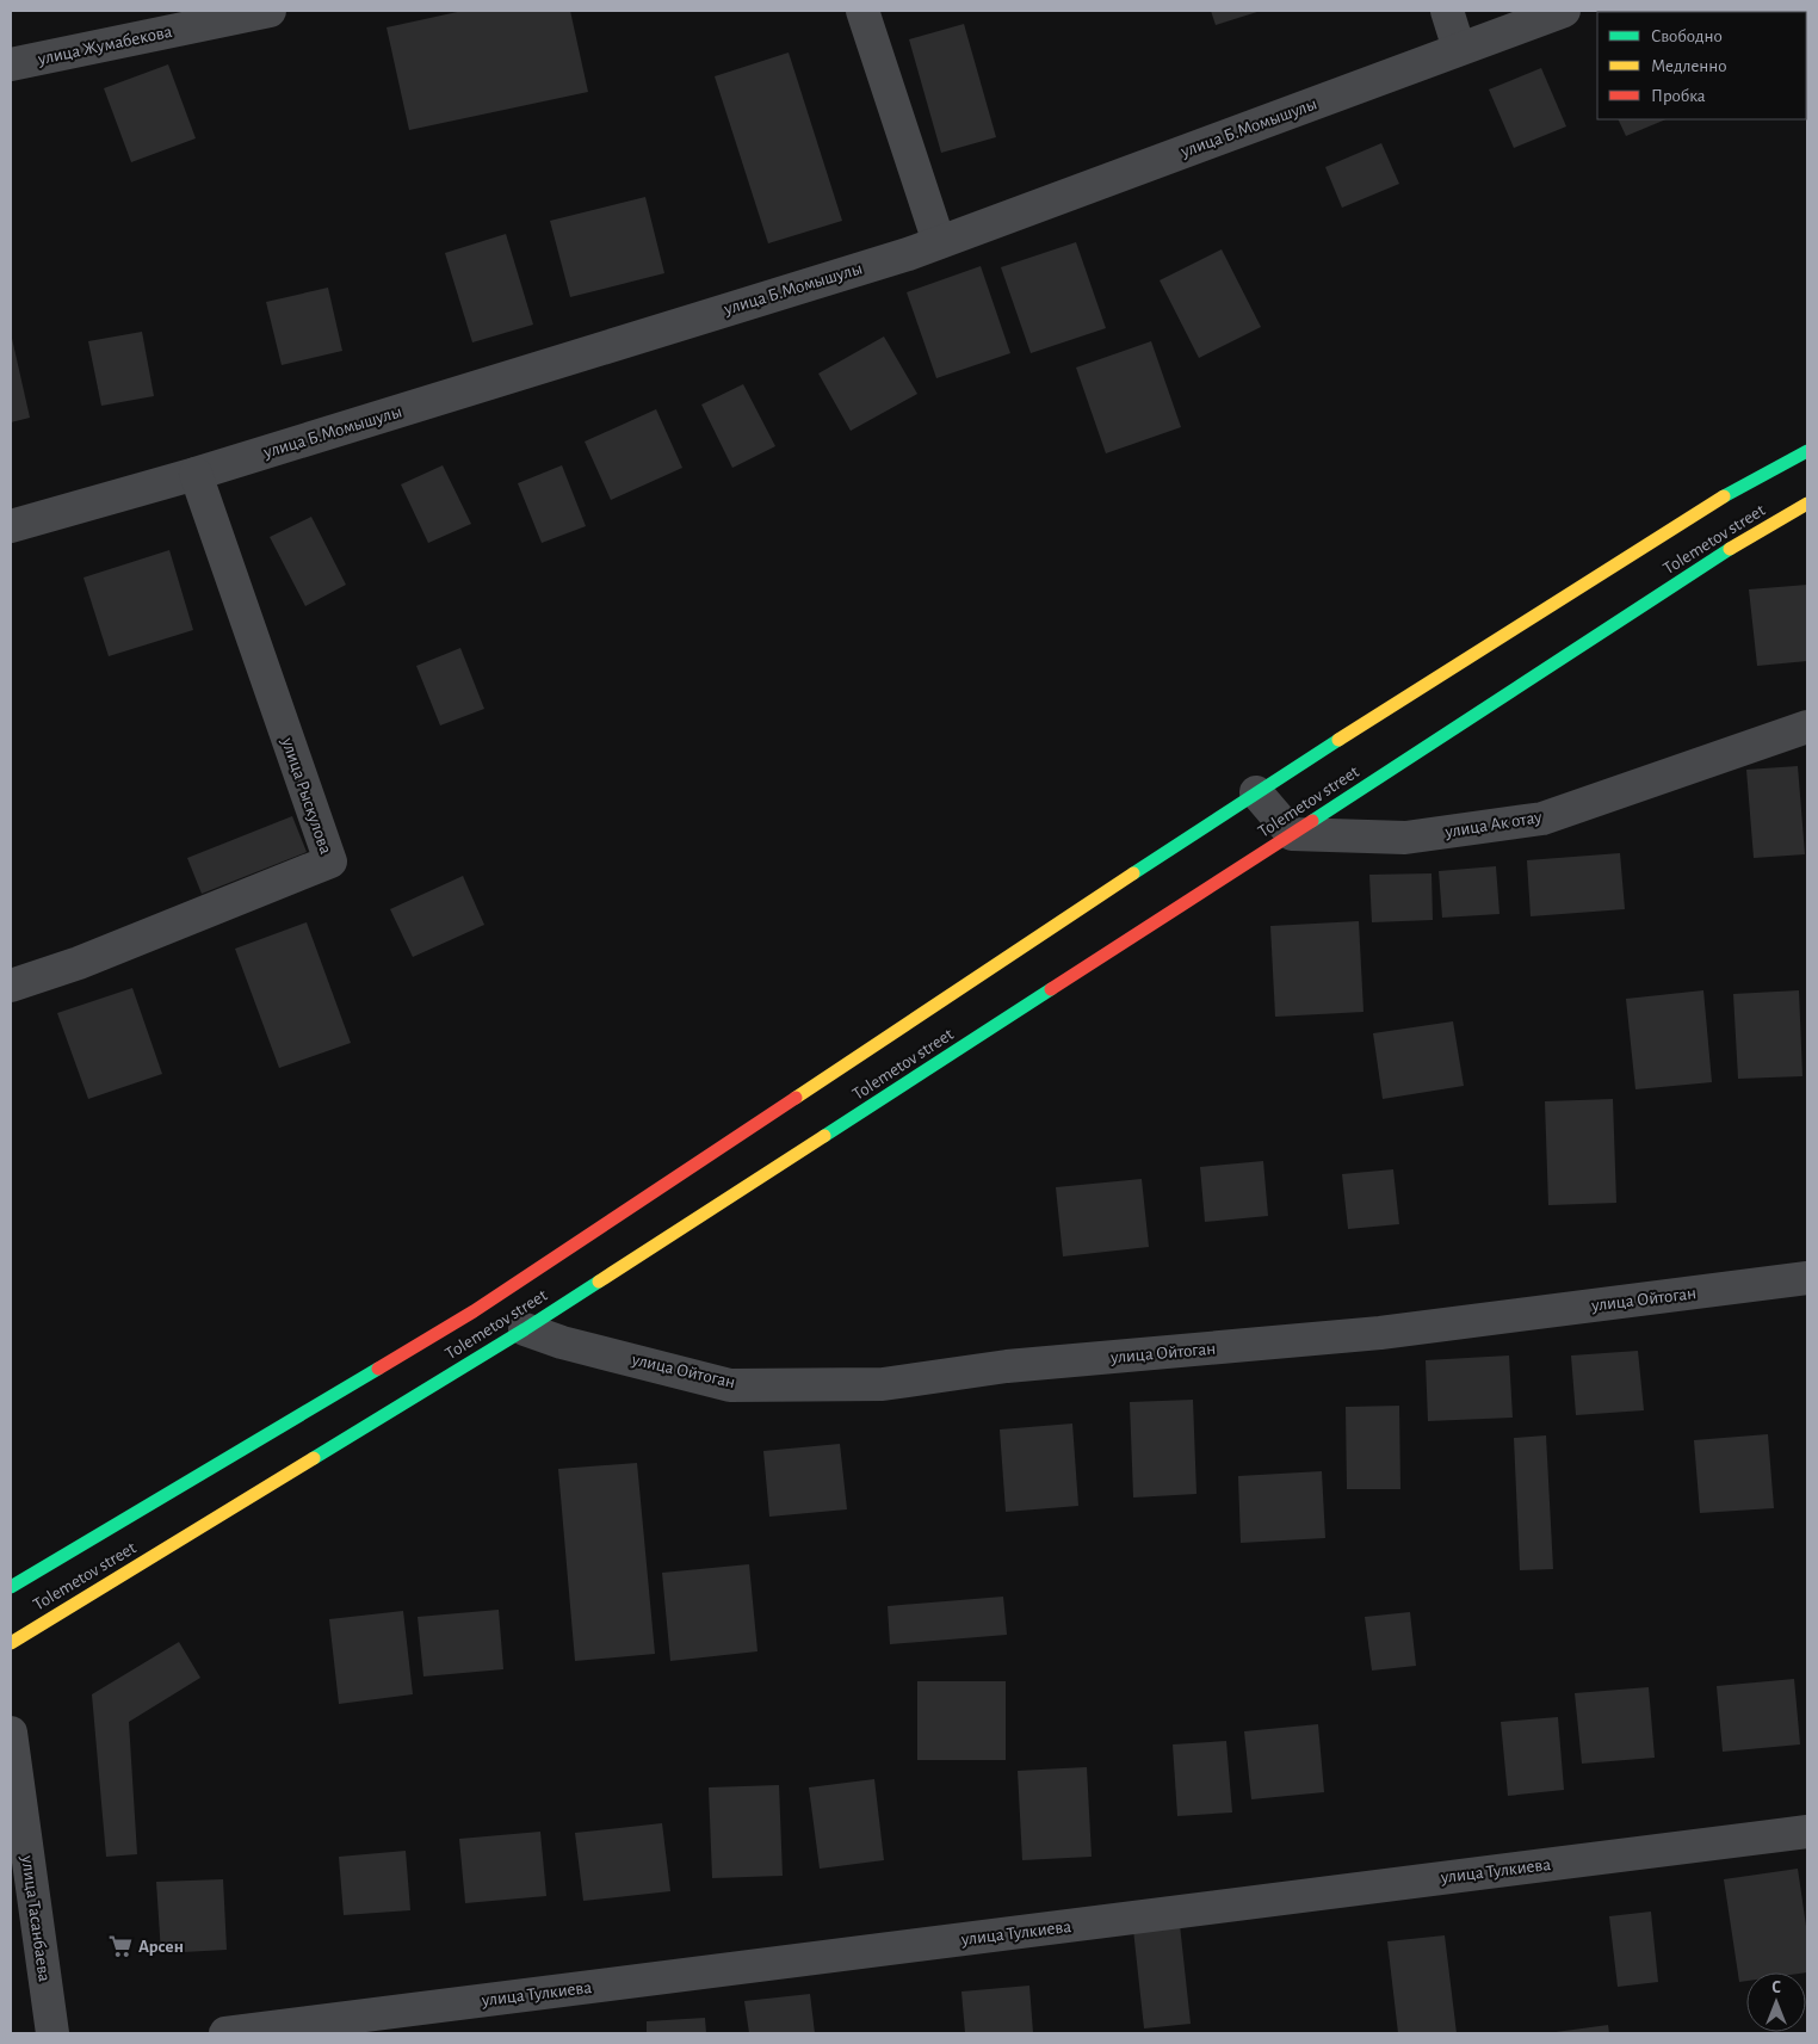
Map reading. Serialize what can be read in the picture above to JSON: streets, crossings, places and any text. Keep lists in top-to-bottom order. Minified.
{"streets":{"main road":["Tolemetov street"],"street":["улица Жумабекова","улица Б.Момышулы","улица Рыскулова","улица Ак отау","улица Ойтоган","улица Тулкиева","улица Тасанбаева"]},"crossings":[["улица Б.Момышулы","улица Рыскулова"],["Tolemetov street","улица Ак отау"],["Tolemetov street","улица Ойтоган"]],"places":{"supermarket":["Арсен"]},"legend":["Свободно","Медленно","Пробка"],"north":"top"}
